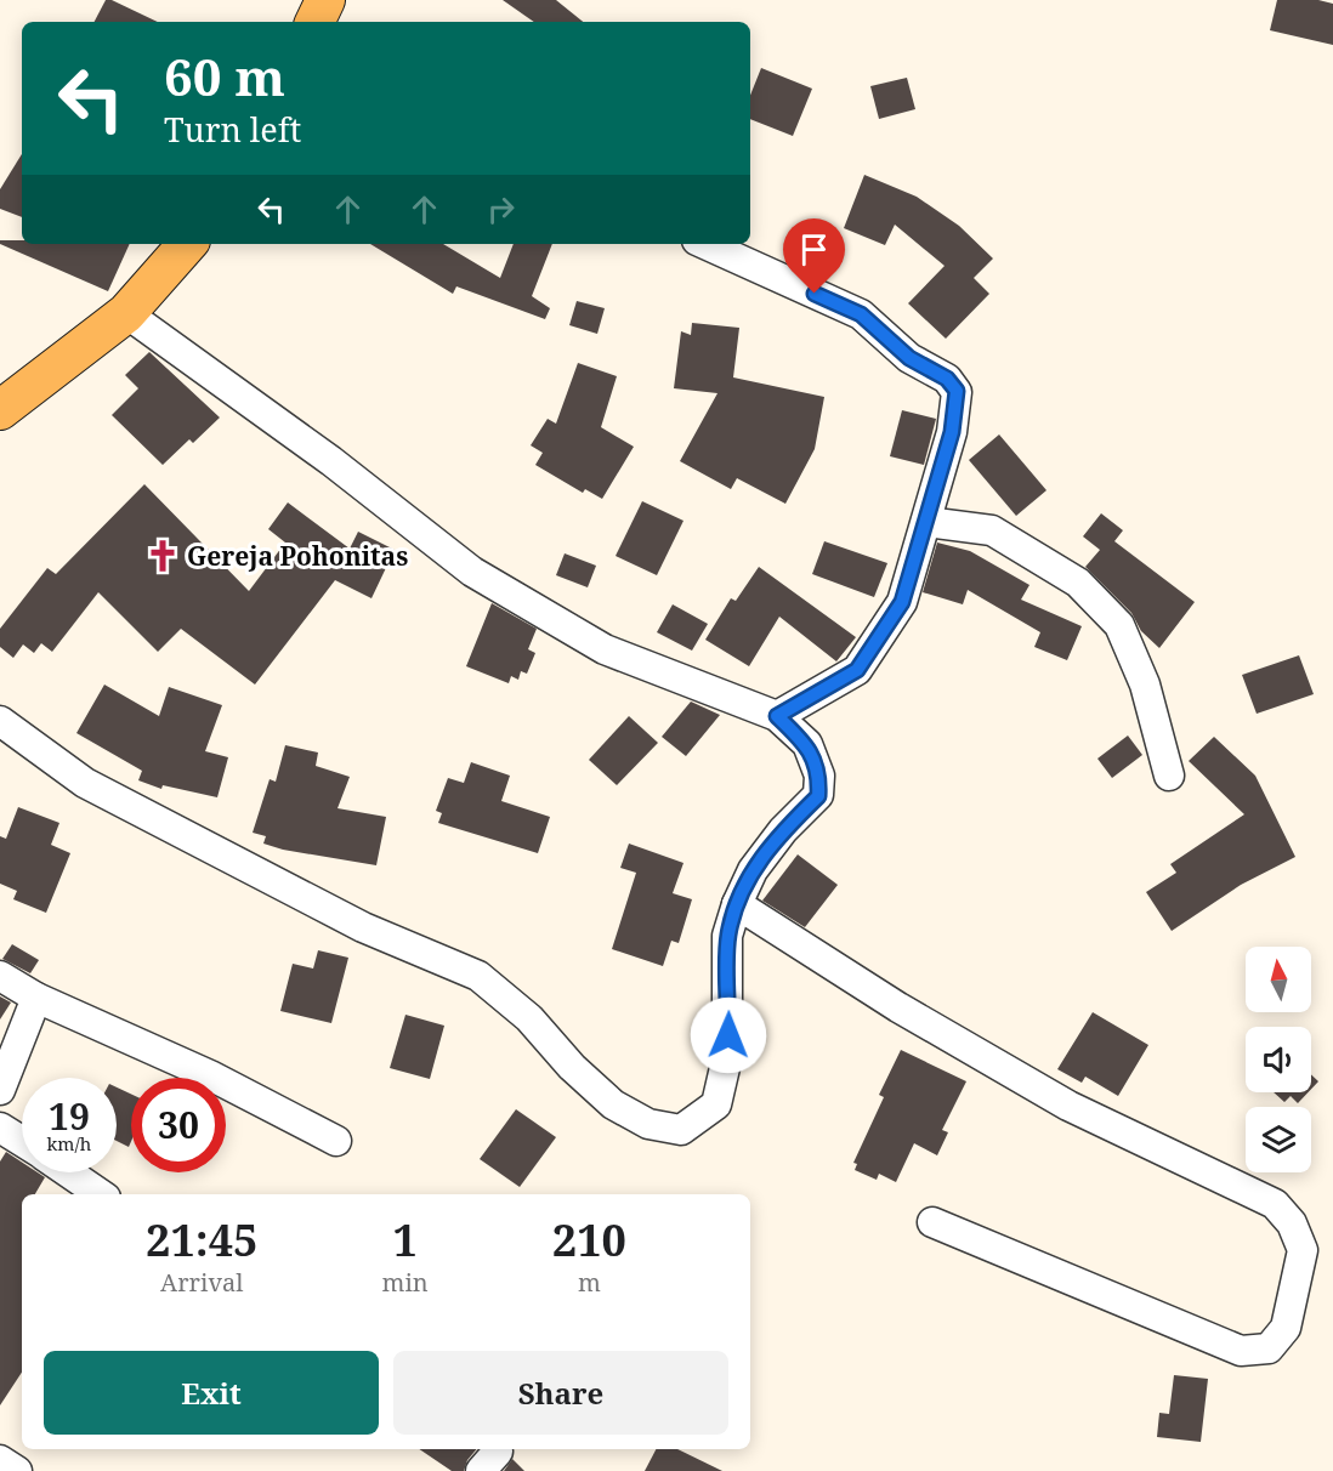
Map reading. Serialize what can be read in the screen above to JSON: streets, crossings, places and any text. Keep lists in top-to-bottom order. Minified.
{"places":{"church":["Gereja Pohonitas"]},"north":"top","page":{"turn":["60 m","Turn left"],"speed":"19 km/h","limit":"30","eta":["21:45","Arrival","1","min","210","m"],"buttons":["Exit","Share"]}}
